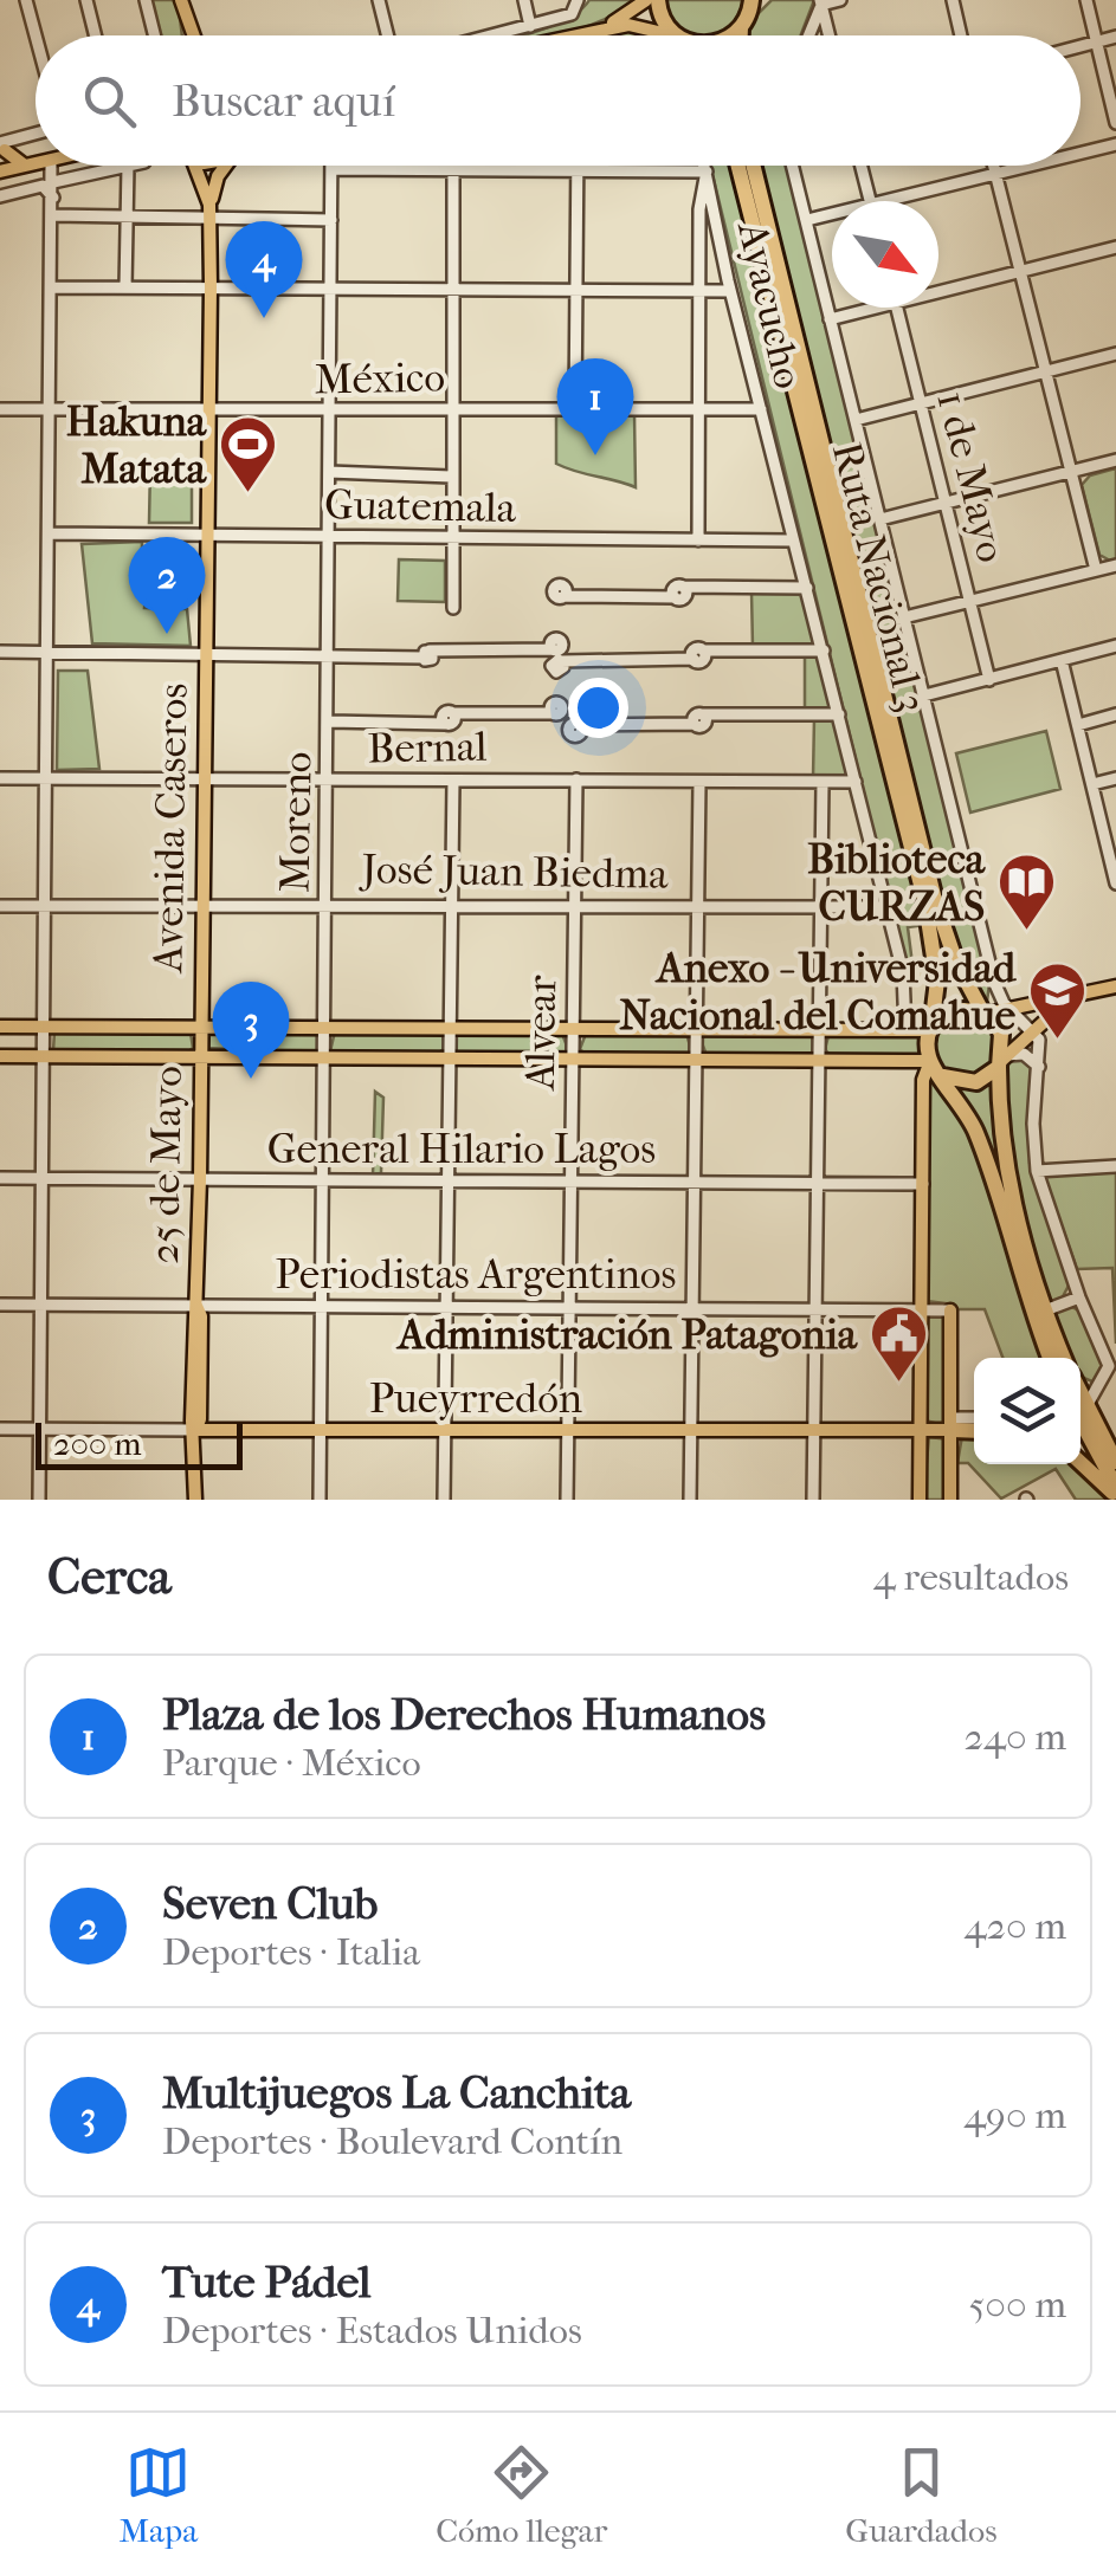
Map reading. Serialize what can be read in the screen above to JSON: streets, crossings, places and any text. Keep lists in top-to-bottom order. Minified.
{"streets":{"highway":["Ruta Nacional 3"],"main road":["Avenida Caseros","25 de Mayo","Pueyrredón"],"street":["Ayacucho","México","1 de Mayo","Guatemala","Bernal","Moreno","José Juan Biedma","Alvear","General Hilario Lagos","Periodistas Argentinos"]},"crossings":[["Ayacucho","México"],["Ayacucho","Guatemala"],["Ayacucho","Bernal"],["Ayacucho","José Juan Biedma"],["México","Moreno"],["México","Avenida Caseros"],["Guatemala","Moreno"],["Guatemala","Avenida Caseros"],["Bernal","Moreno"],["Bernal","Avenida Caseros"],["Bernal","Alvear"],["Moreno","José Juan Biedma"],["Moreno","General Hilario Lagos"],["Moreno","Periodistas Argentinos"],["Moreno","Pueyrredón"],["Avenida Caseros","José Juan Biedma"],["Avenida Caseros","25 de Mayo"],["José Juan Biedma","Alvear"],["Alvear","General Hilario Lagos"],["Alvear","Periodistas Argentinos"],["Alvear","Pueyrredón"],["General Hilario Lagos","25 de Mayo"],["25 de Mayo","Periodistas Argentinos"],["25 de Mayo","Pueyrredón"]],"places":{"sports":["Hakuna Matata"],"library":["Biblioteca CURZAS"],"school or university":["Anexo - Universidad Nacional del Comahue"],"public building":["Administración Patagonia"]},"scale_bar":"200 m","north":"bottom right","page":{"search":"Buscar aquí","pins":["4","1","2","3"],"scale":"200 m","heading":["Cerca","4 resultados"],"list":[{"mark":"1","name":"Plaza de los Derechos Humanos","note":"Parque · México","value":"240 m"},{"mark":"2","name":"Seven Club","note":"Deportes · Italia","value":"420 m"},{"mark":"3","name":"Multijuegos La Canchita","note":"Deportes · Boulevard Contín","value":"490 m"},{"mark":"4","name":"Tute Pádel","note":"Deportes · Estados Unidos","value":"500 m"}],"nav":["Mapa","Cómo llegar","Guardados"]}}
